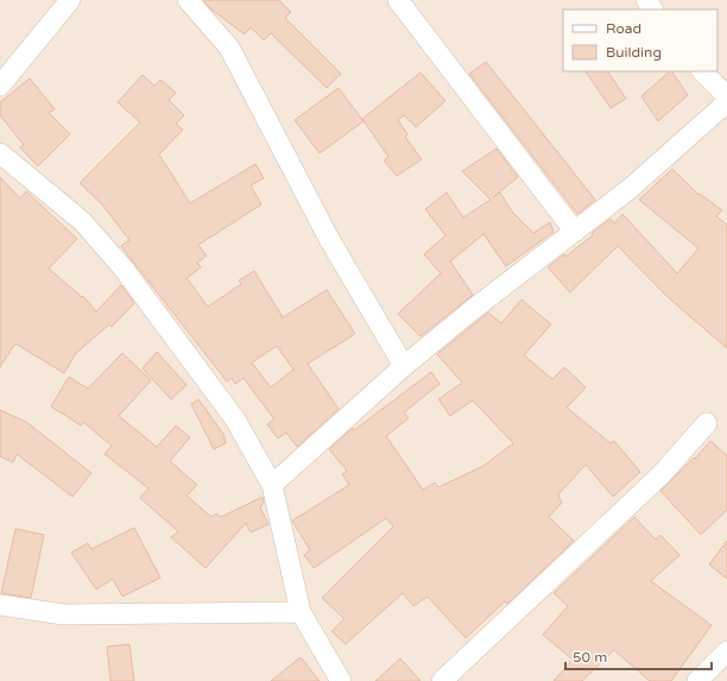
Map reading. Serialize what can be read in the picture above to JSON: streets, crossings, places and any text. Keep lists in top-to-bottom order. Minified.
{"legend":["Road","Building"],"scale_bar":"50 m"}
